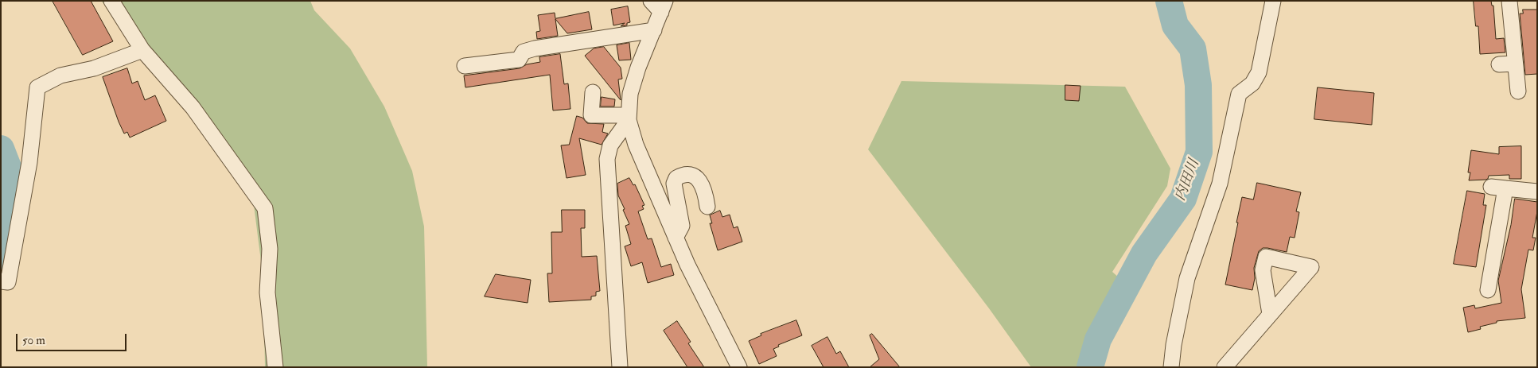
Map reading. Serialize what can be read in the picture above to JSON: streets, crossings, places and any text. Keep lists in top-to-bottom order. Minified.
{"water":["内田川"],"scale_bar":"50 m"}
